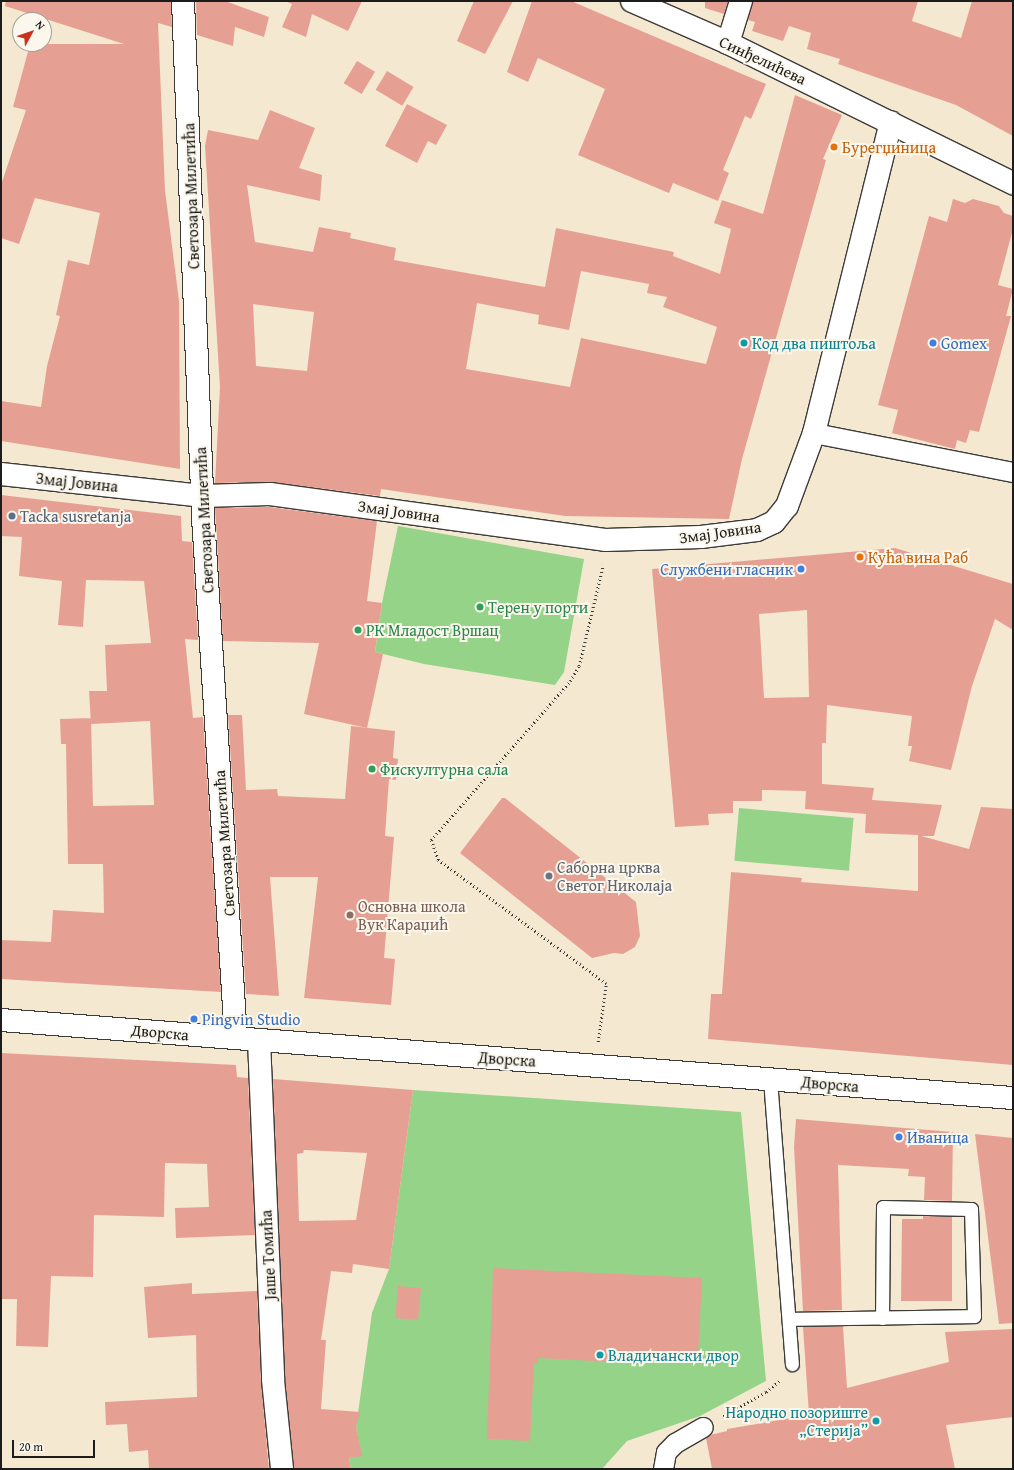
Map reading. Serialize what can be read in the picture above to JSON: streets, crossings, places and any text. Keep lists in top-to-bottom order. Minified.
{"streets":{"street":["Синђелићева","Светозара Милетића","Змај Јовина","Дворска","Јаше Томића"]},"crossings":[["Синђелићева","Змај Јовина"],["Светозара Милетића","Змај Јовина"],["Светозара Милетића","Дворска"],["Дворска","Јаше Томића"]],"places":["Бурегџиница","Код два пиштоља","Gomex","Tacka susretanja","Кућа вина Раб","Службени гласник","Терен у порти","РК Младост Вршац","Фискултурна сала","Саборна црква Светог Николаја","Основна школа Вук Караџић","Pingvin Studio","Иваница","Владичански двор","Народно позориште „Стерија”"],"scale_bar":"20 m","north":"top right"}
